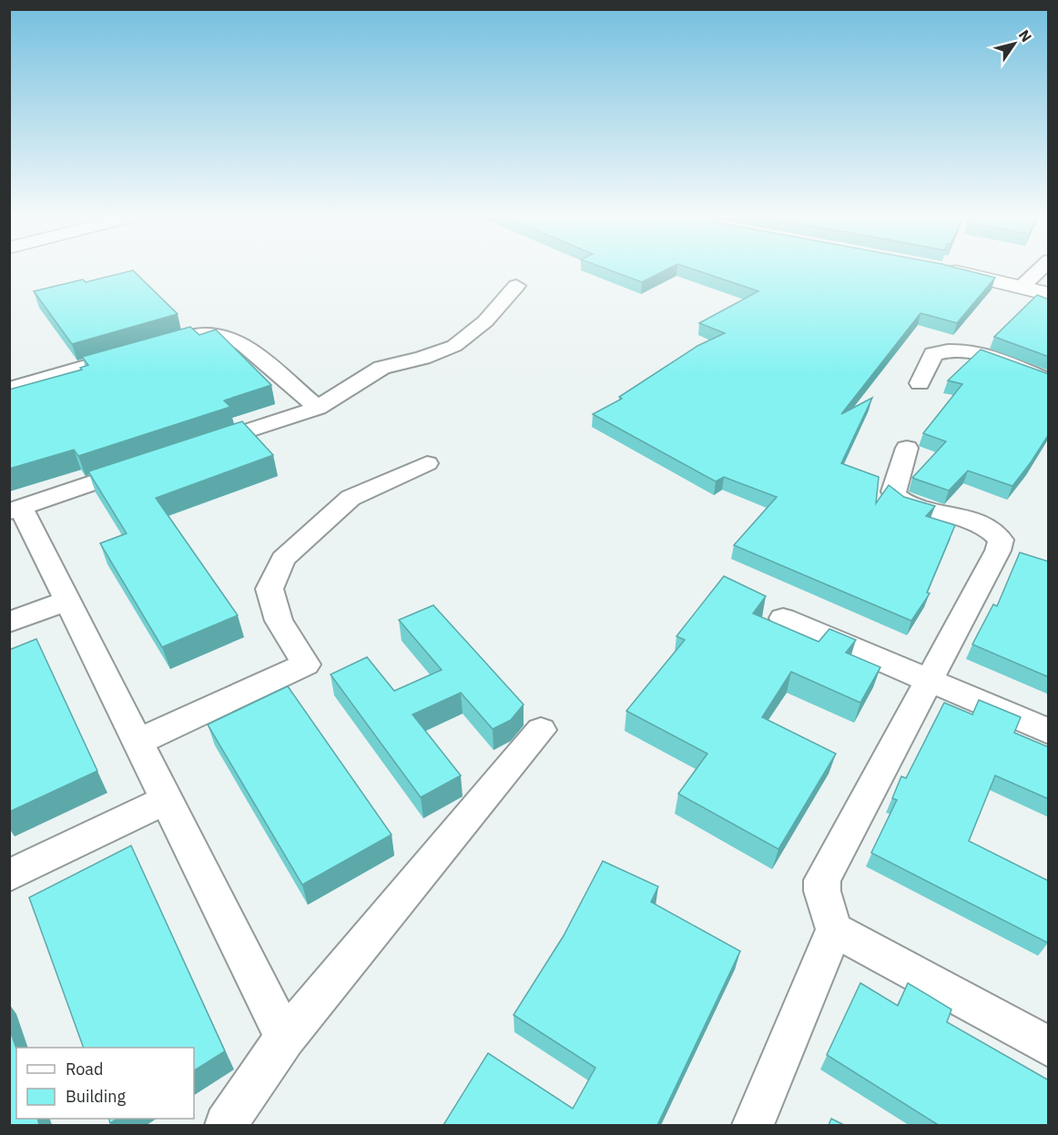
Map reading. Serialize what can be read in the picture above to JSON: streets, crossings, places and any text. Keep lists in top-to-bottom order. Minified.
{"legend":["Road","Building"],"north":"top right"}
